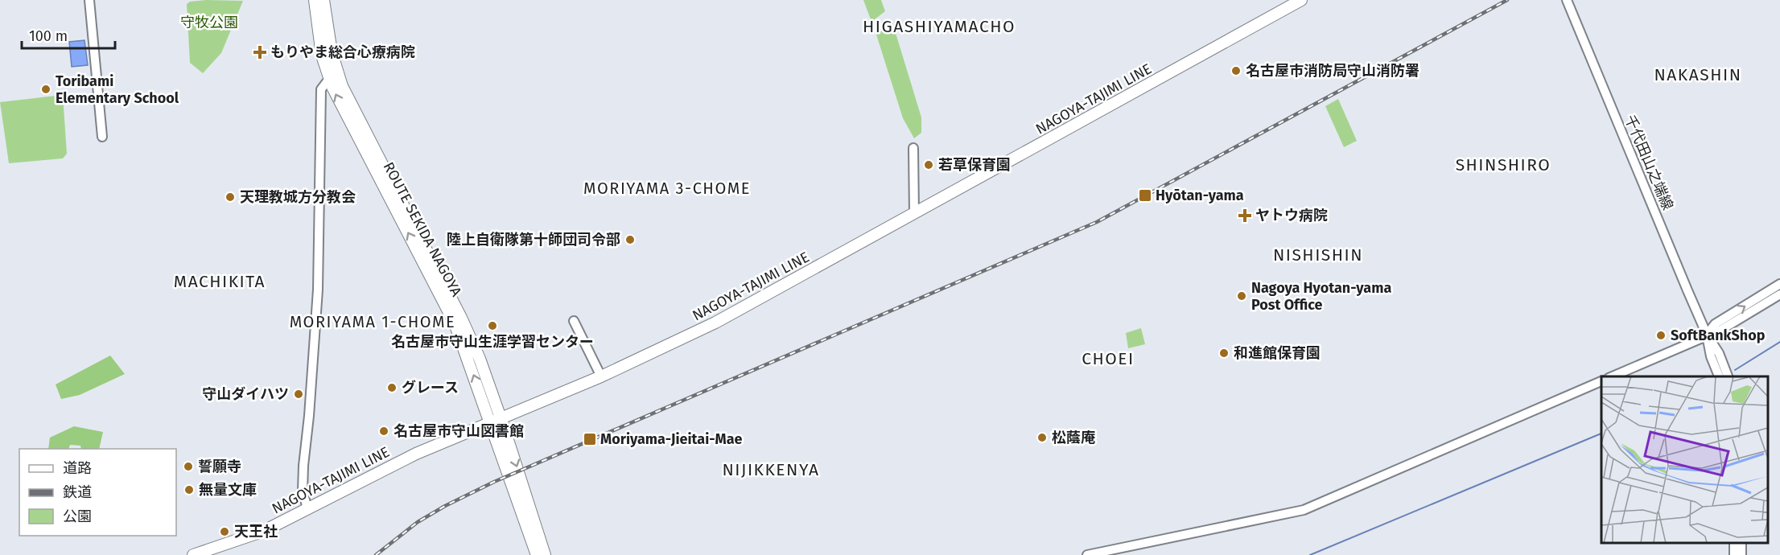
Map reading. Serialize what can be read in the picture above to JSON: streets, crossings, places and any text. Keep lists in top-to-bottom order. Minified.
{"streets":{"main road":["NAGOYA-TAJIMI LINE","ROUTE SEKIDA NAGOYA"],"street":["千代田山之端線"]},"crossings":[["NAGOYA-TAJIMI LINE","ROUTE SEKIDA NAGOYA"]],"districts":["HIGASHIYAMACHO","NAKASHIN","SHINSHIRO","MORIYAMA 3-CHOME","NISHISHIN","MACHIKITA","MORIYAMA 1-CHOME","CHOEI","NIJIKKENYA"],"parks":["守牧公園"],"places":{"health":["もりやま総合心療病院","ヤトウ病院"],"other":["名古屋市消防局守山消防署","Toribami Elementary School","若草保育園","天理教城方分教会","陸上自衛隊第十師団司令部","Nagoya Hyotan-yama Post Office","名古屋市守山生涯学習センター","SoftBankShop","和進館保育園","グレース","守山ダイハツ","名古屋市守山図書館","松蔭庵","誓願寺","無量文庫","天王社"],"transit":["Hyōtan-yama","Moriyama-Jieitai-Mae"]},"legend":["道路","鉄道","公園"],"scale_bar":"100 m"}
